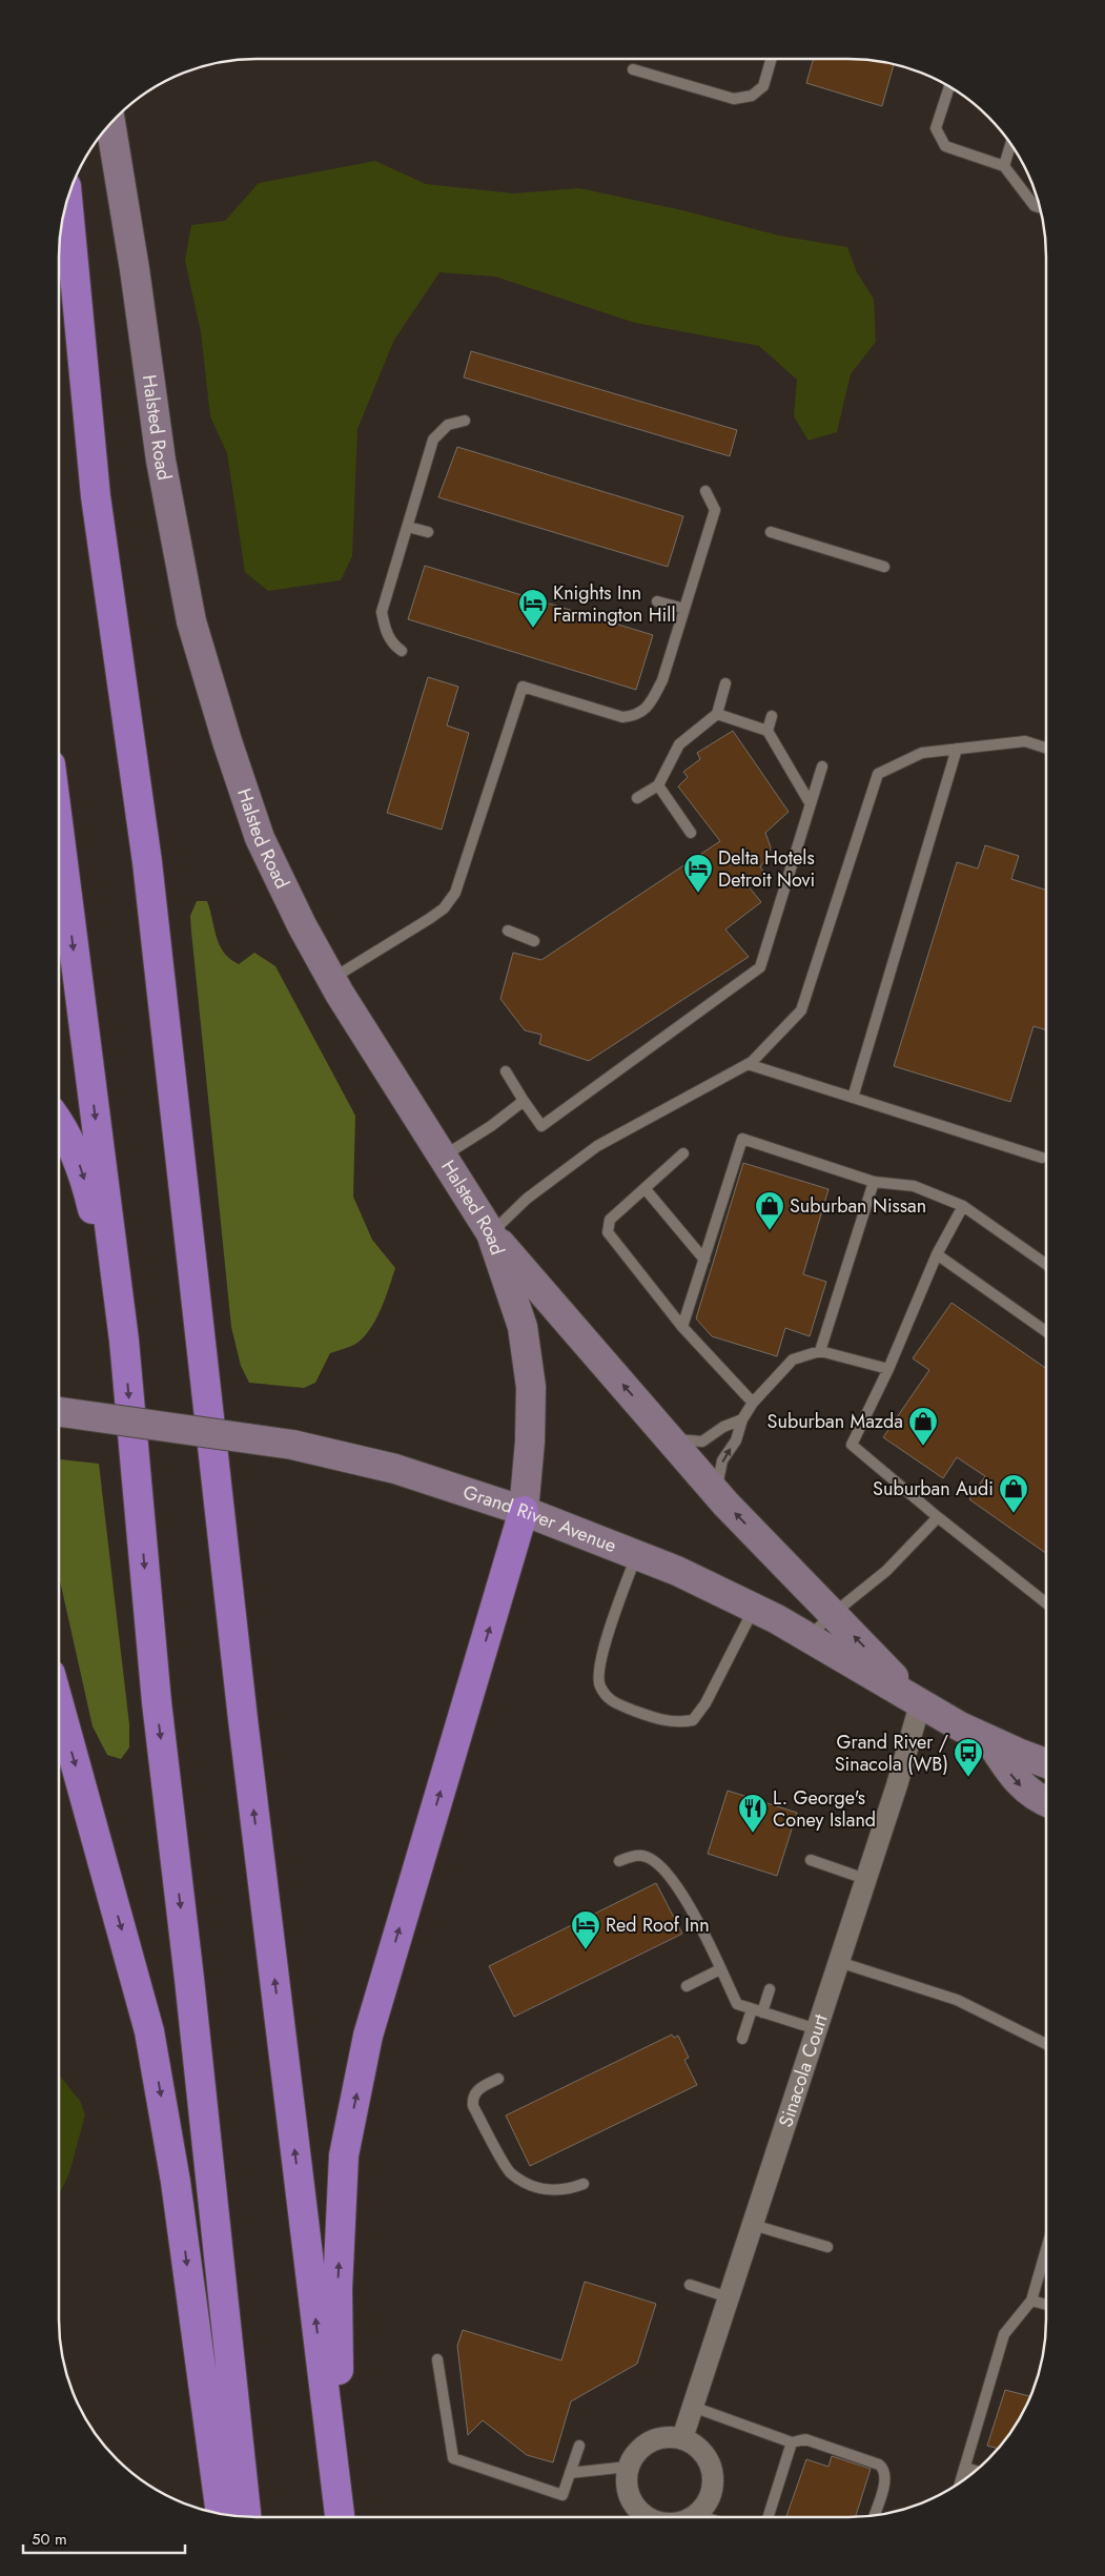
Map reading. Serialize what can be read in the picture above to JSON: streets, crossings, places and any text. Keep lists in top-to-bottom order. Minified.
{"streets":{"main road":["Halsted Road","Grand River Avenue"],"street":["Sinacola Court"]},"crossings":[["Halsted Road","Grand River Avenue"],["Grand River Avenue","Sinacola Court"]],"places":{"hotel":["Knights Inn Farmington Hill","Delta Hotels Detroit Novi","Red Roof Inn"],"shop":["Suburban Nissan","Suburban Mazda","Suburban Audi"],"bus stop":["Grand River / Sinacola (WB)"],"restaurant":["L. George's Coney Island"]},"scale_bar":"50 m"}
